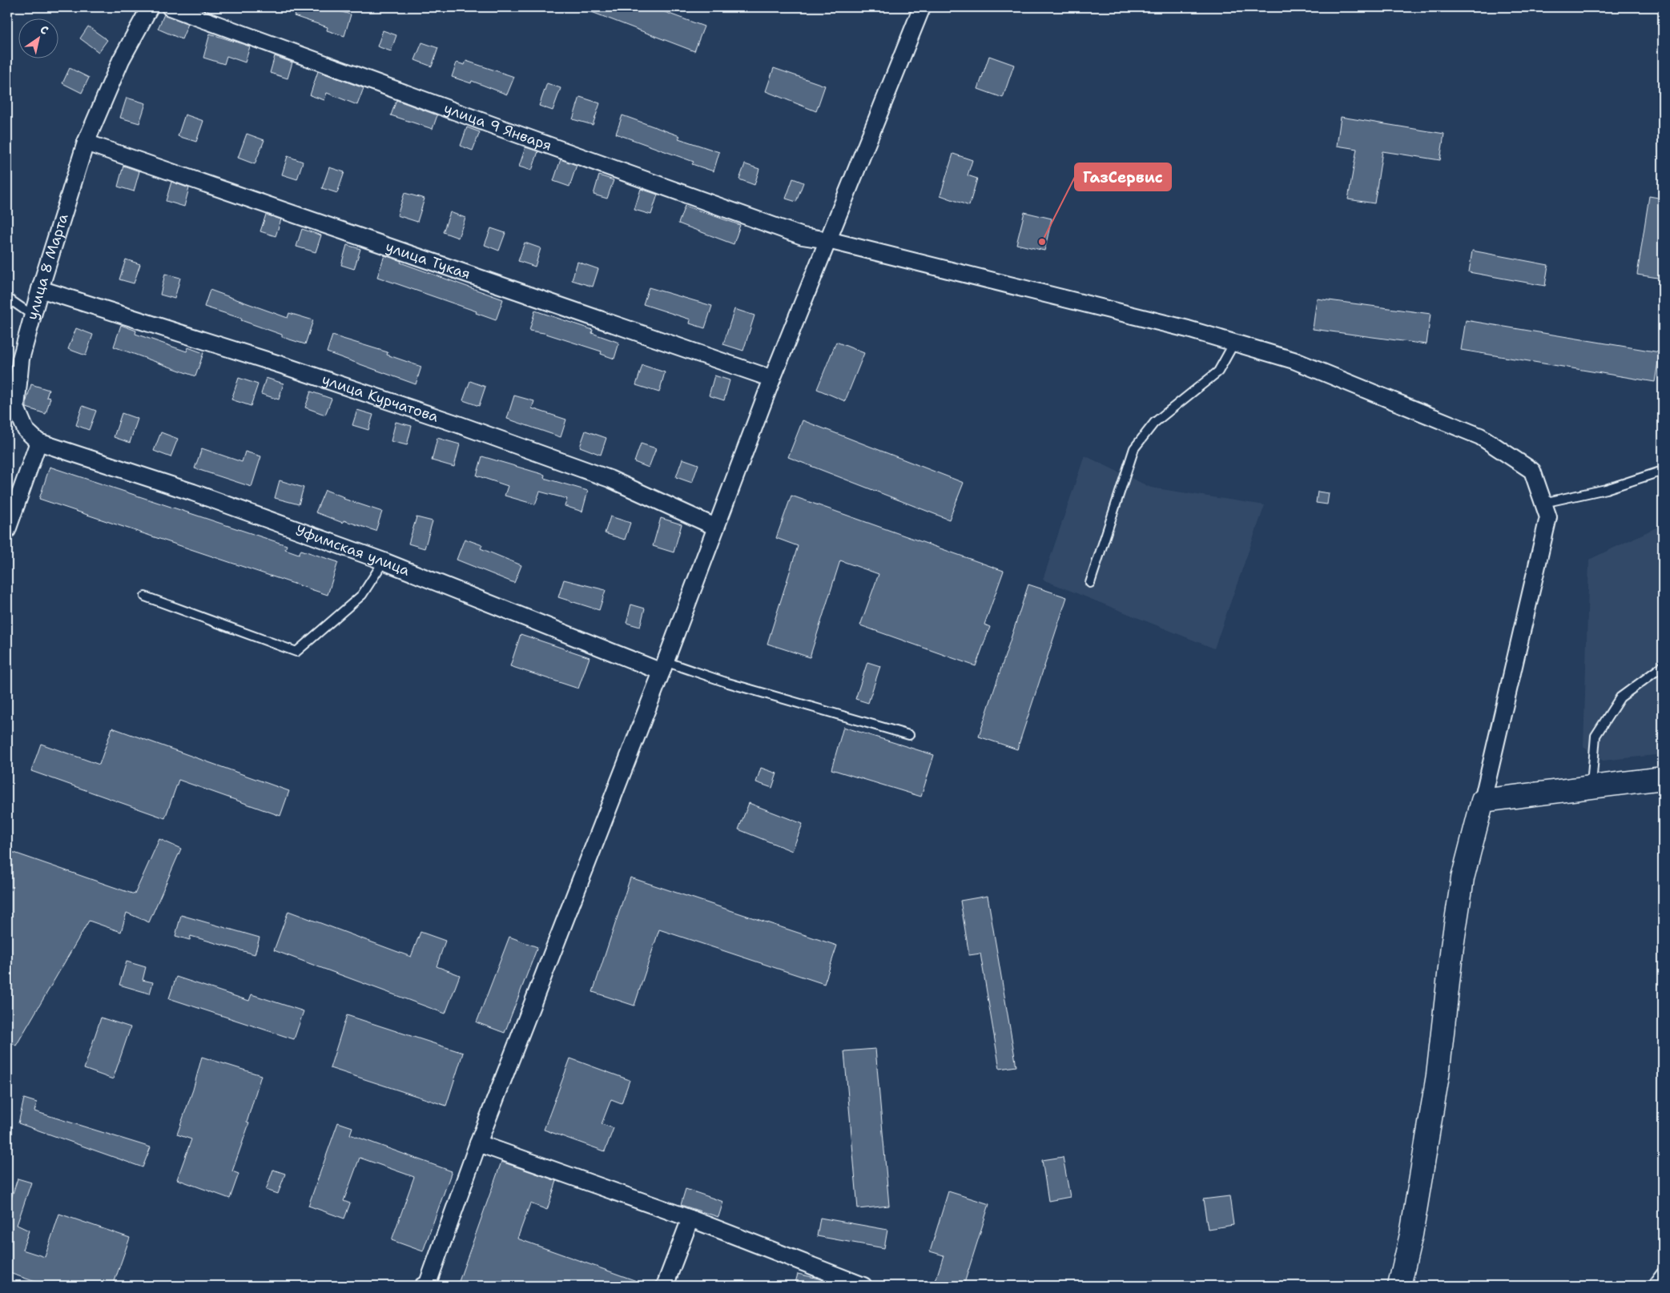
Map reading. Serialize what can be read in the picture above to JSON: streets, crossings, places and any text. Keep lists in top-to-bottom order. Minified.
{"streets":{"street":["улица 9 Января","улица Тукая","улица 8 Марта","улица Курчатова","Уфимская улица"]},"crossings":[["улица Тукая","улица 8 Марта"],["улица 8 Марта","улица Курчатова"],["улица 8 Марта","Уфимская улица"]],"places":["ГазСервис"],"north":"top right"}
